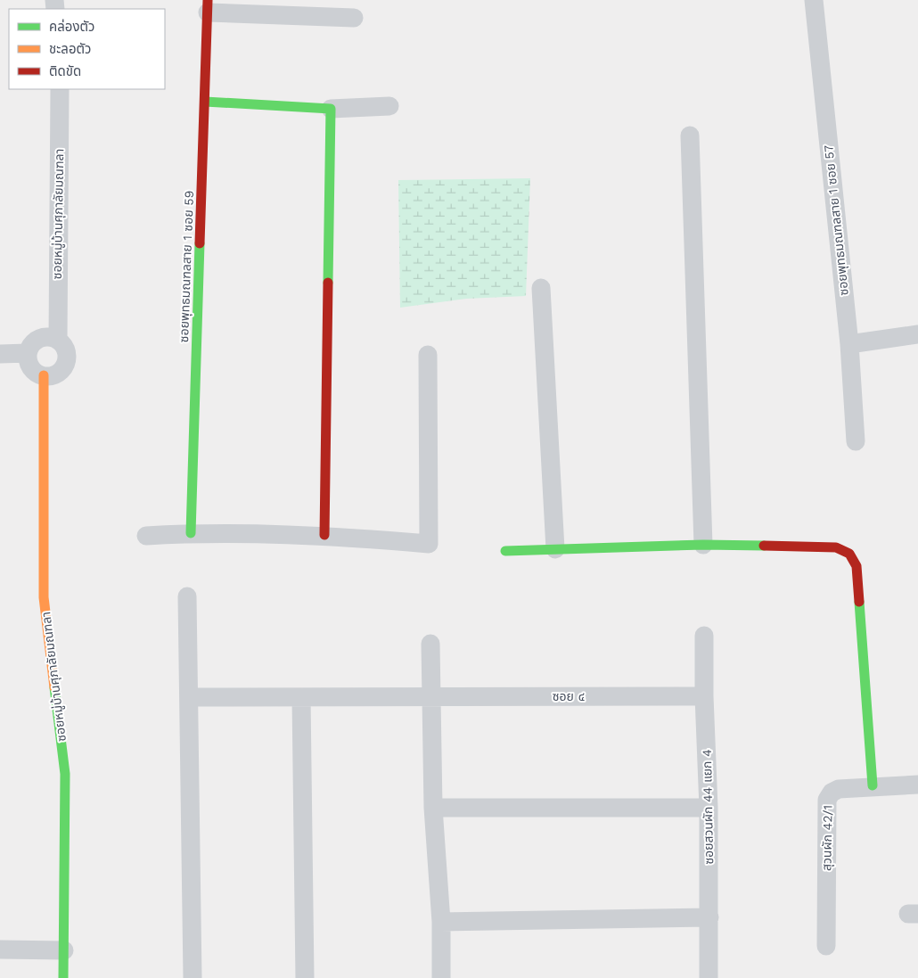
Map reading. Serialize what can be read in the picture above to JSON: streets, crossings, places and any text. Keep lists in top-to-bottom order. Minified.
{"streets":{"street":["ซอยหมู่บ้านศุภาลัยมณฑลา","ซอยพุทธมณฑลสาย 1 ซอย 57","ซอยพุทธมณฑลสาย 1 ซอย 59","ซอย ๔","ซอยสวนผัก 44 แยก 4","สุวนผัก 42/1"]},"crossings":[["ซอย ๔","ซอยสวนผัก 44 แยก 4"]],"legend":["คล่องตัว","ชะลอตัว","ติดขัด"]}
